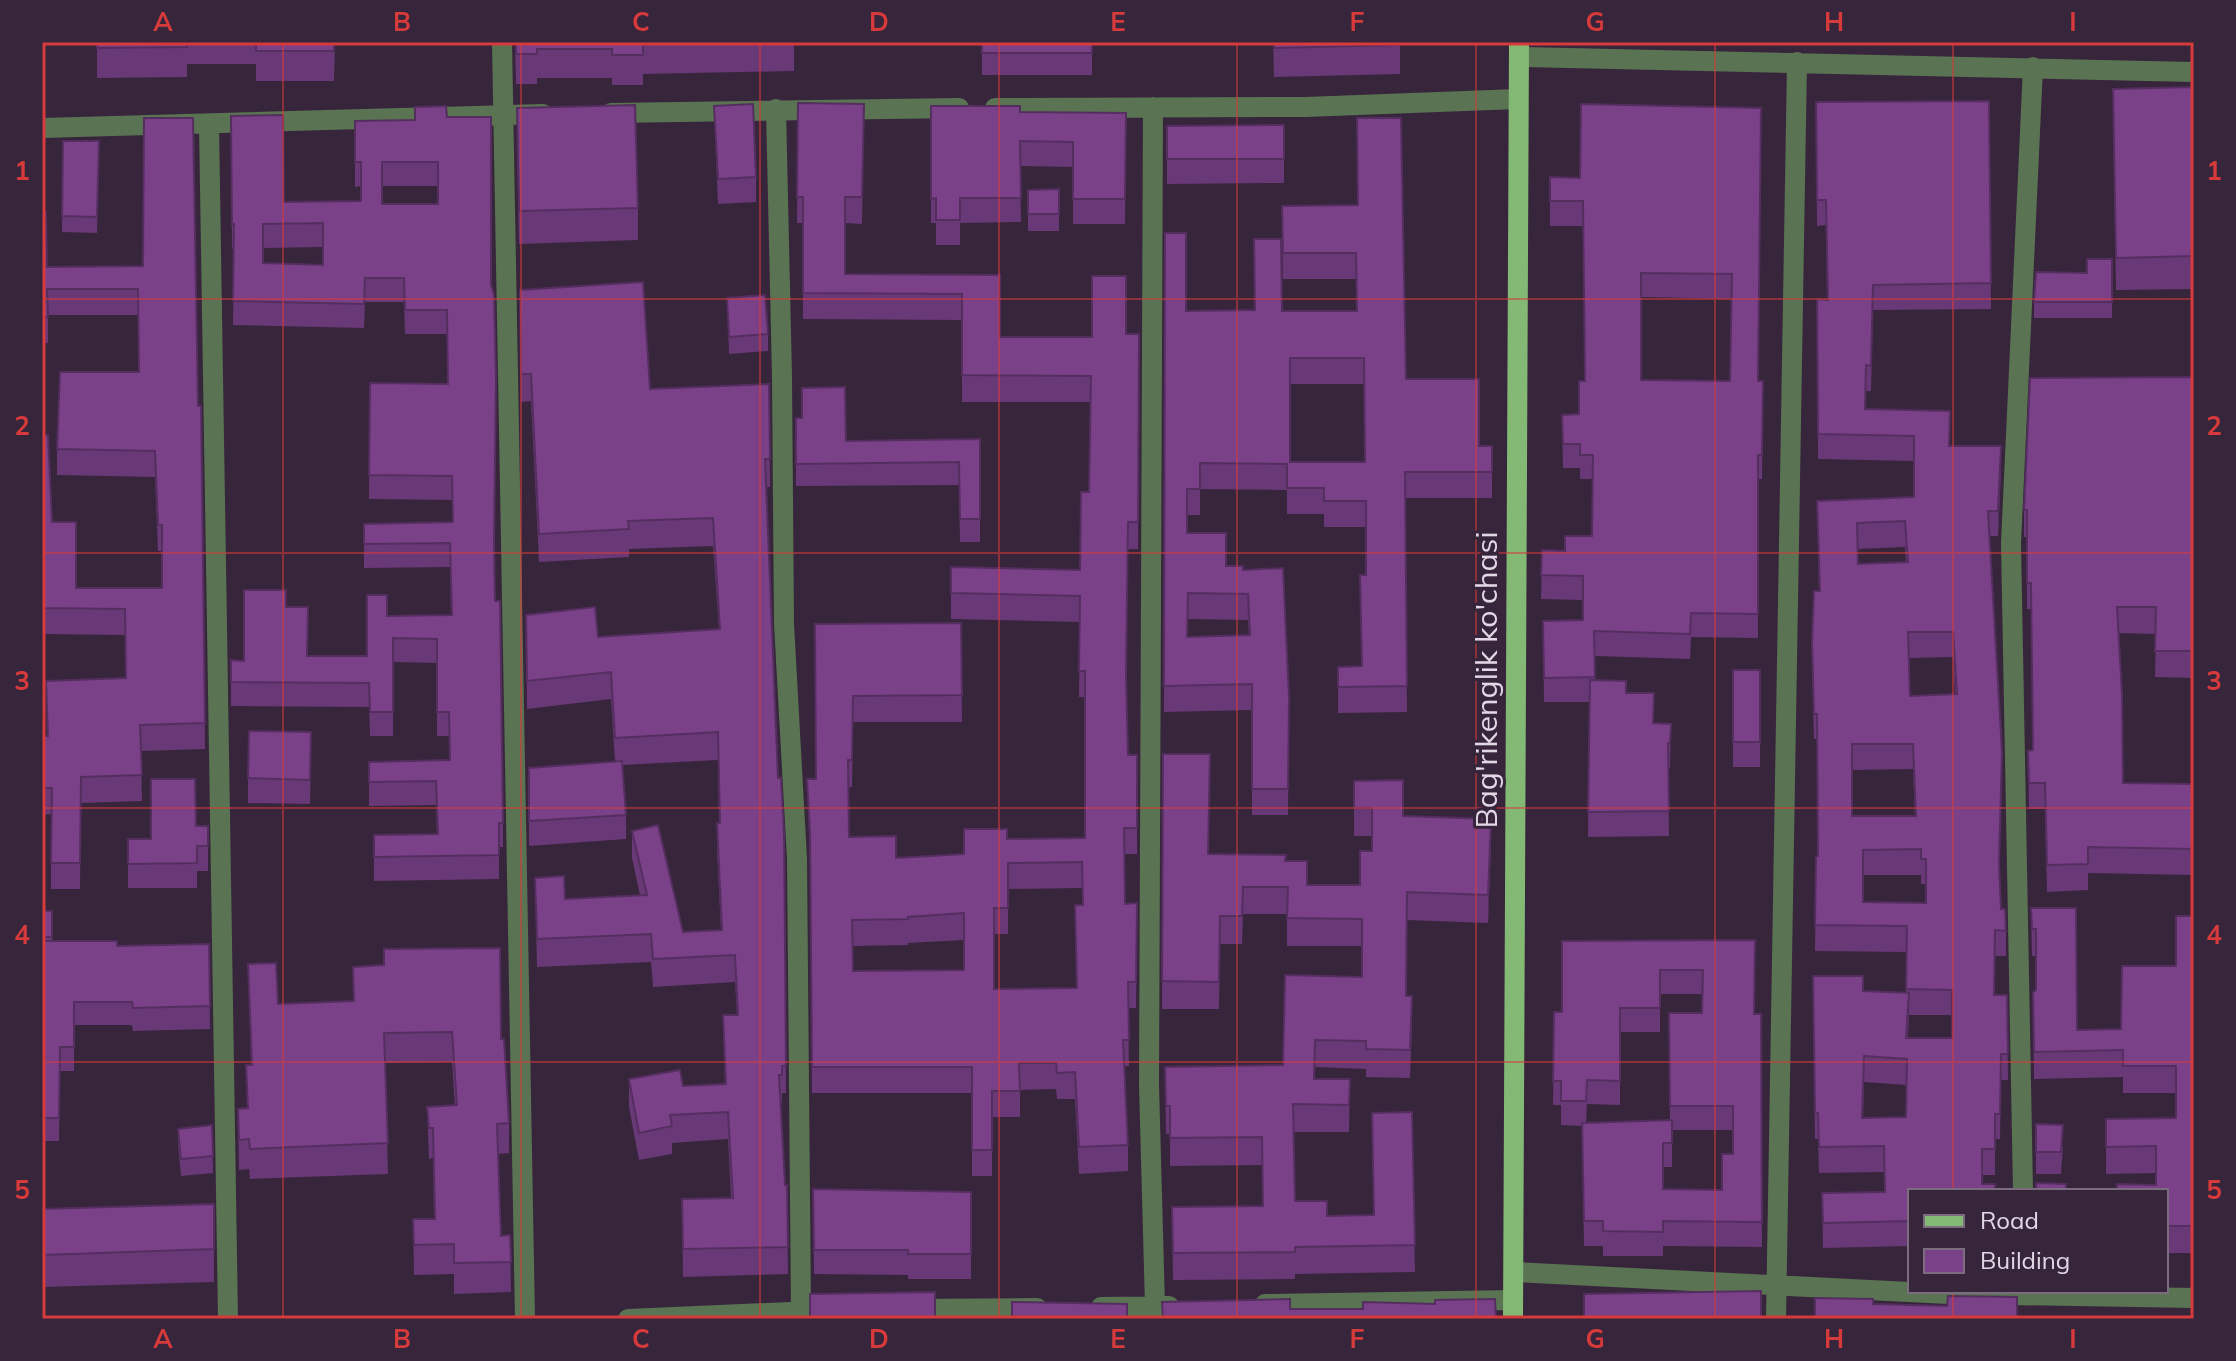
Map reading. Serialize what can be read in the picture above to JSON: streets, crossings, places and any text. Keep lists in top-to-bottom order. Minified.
{"streets":{"main road":["Bag'rikenglik ko'chasi"]},"legend":["Road","Building"],"grid":{"columns":["A","B","C","D","E","F","G","H","I"],"rows":["1","2","3","4","5"]}}
